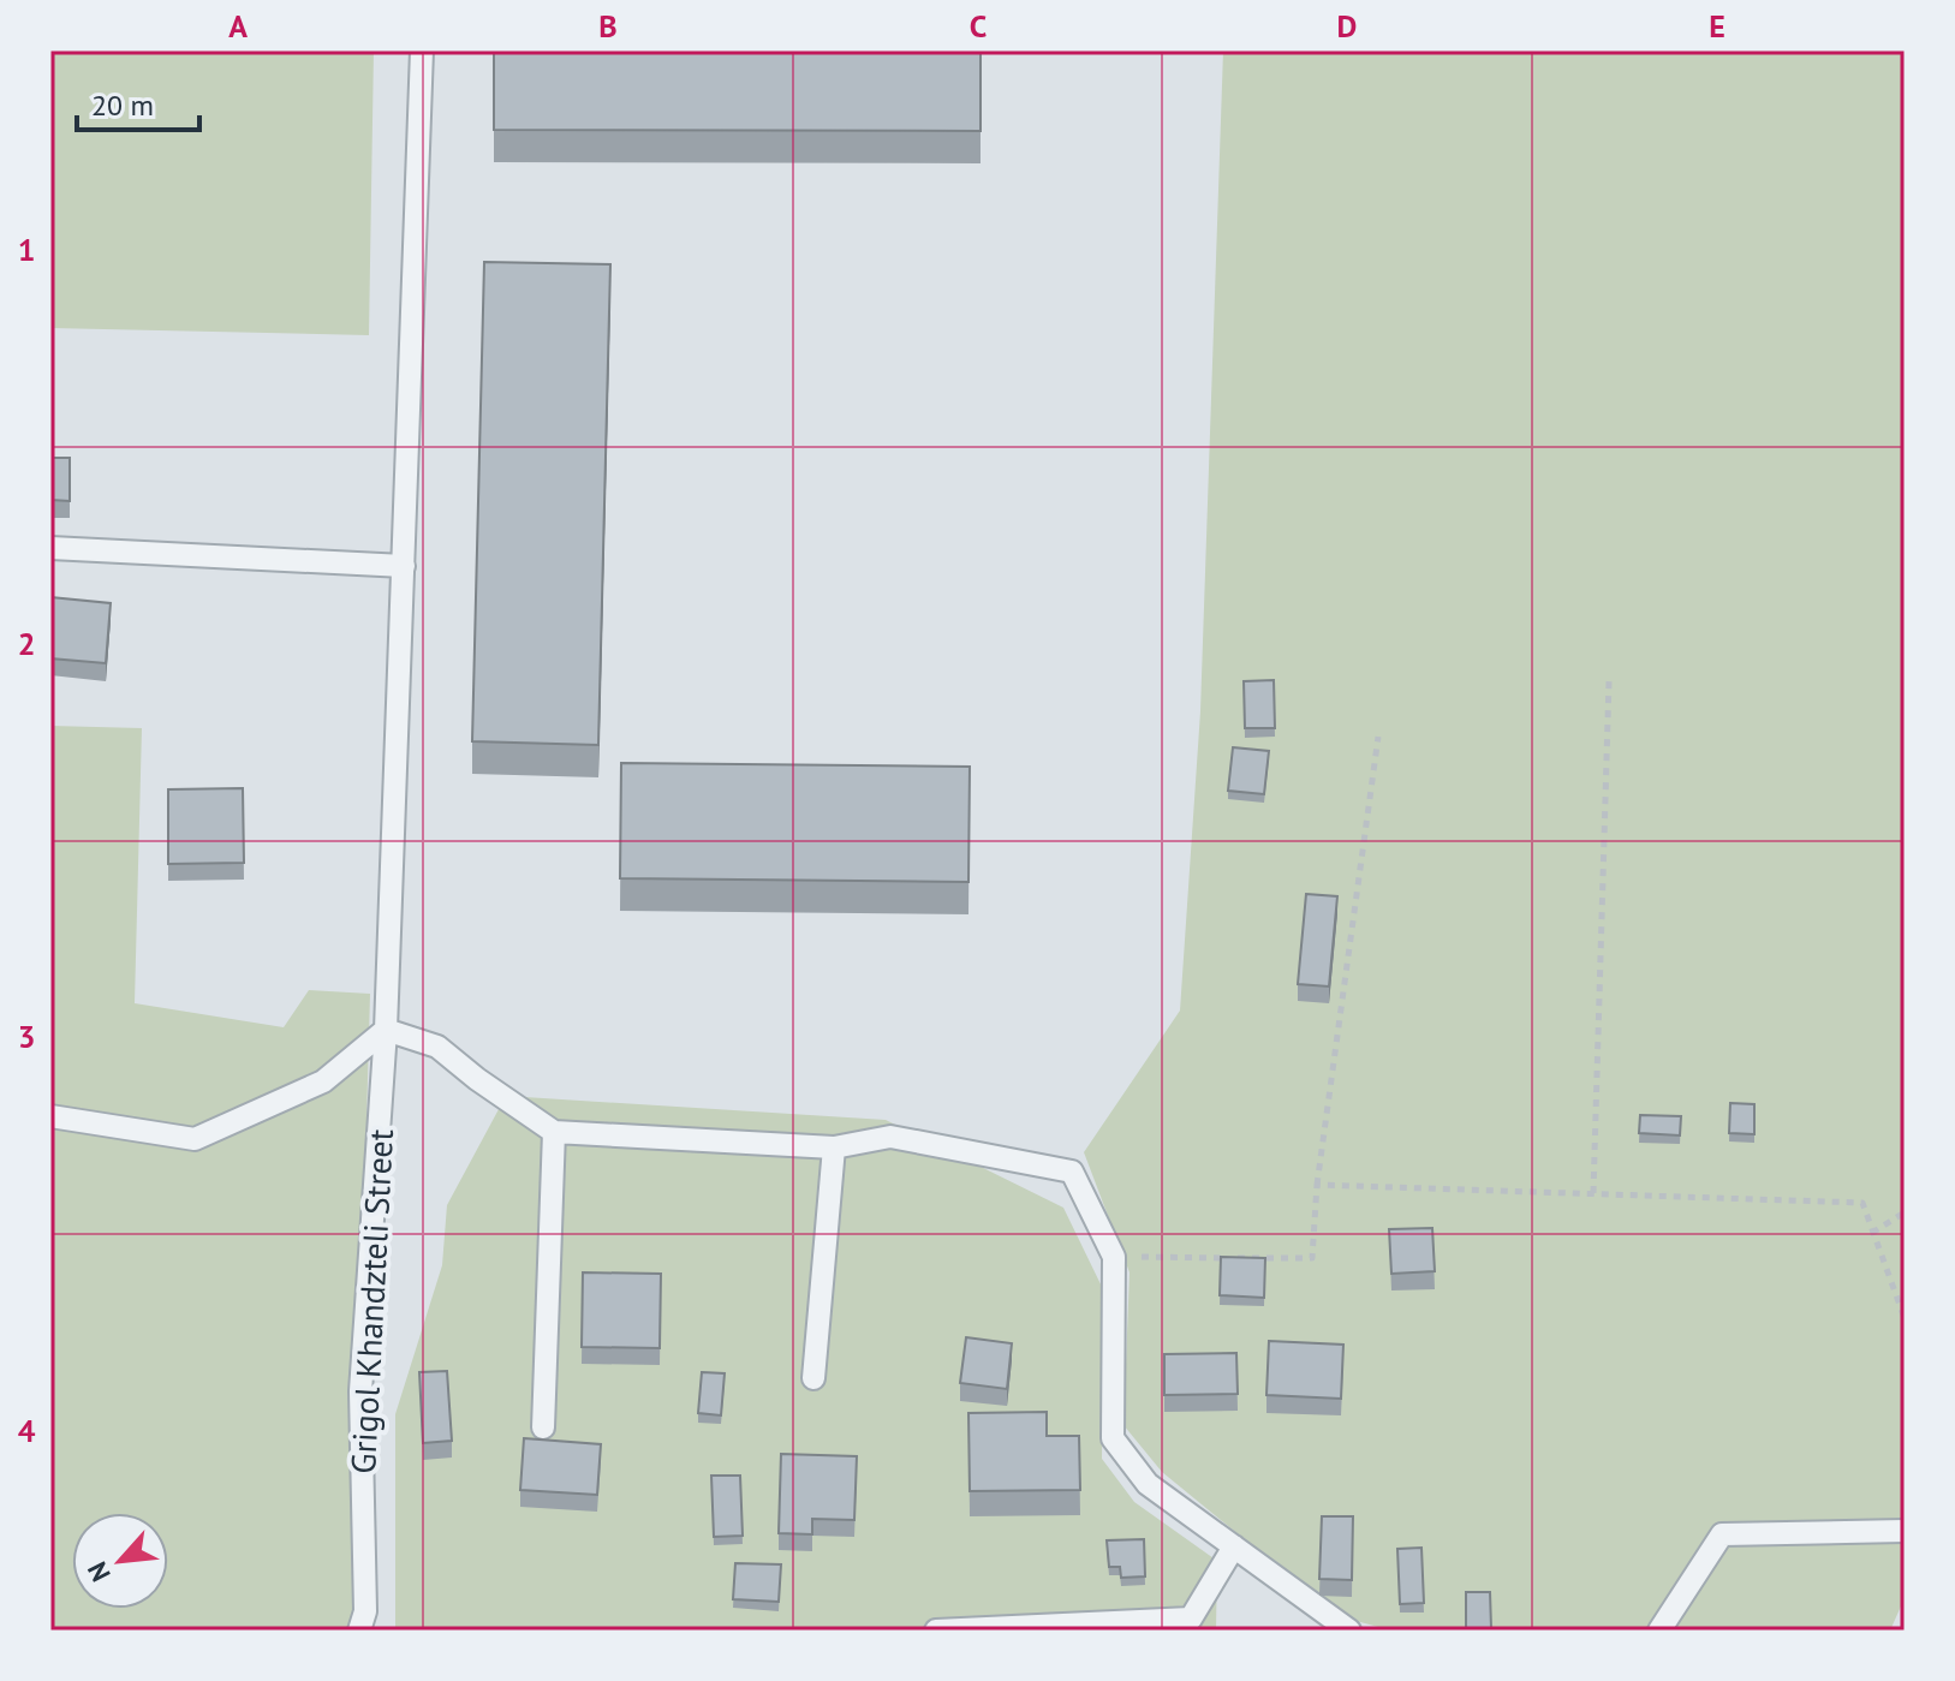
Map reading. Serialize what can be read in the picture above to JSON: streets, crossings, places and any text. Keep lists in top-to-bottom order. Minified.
{"streets":{"lane":["Grigol Khandzteli Street"]},"scale_bar":"20 m","north":"bottom left","grid":{"columns":["A","B","C","D","E"],"rows":["1","2","3","4"]}}
